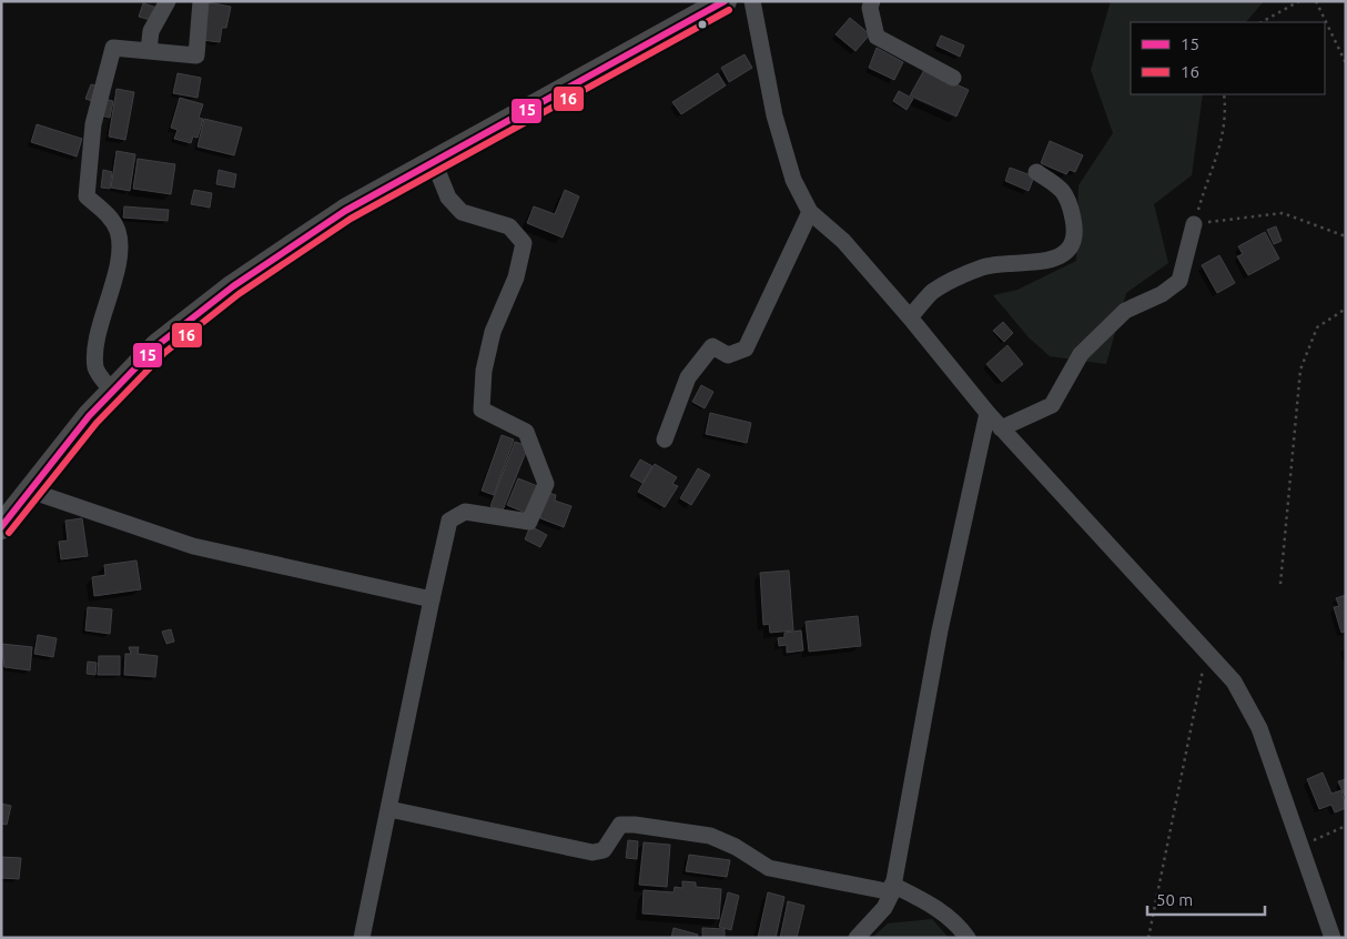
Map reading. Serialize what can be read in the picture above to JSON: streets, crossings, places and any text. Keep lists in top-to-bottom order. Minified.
{"lines":["transit line 15","transit line 16"],"legend":["15","16"],"scale_bar":"50 m"}
